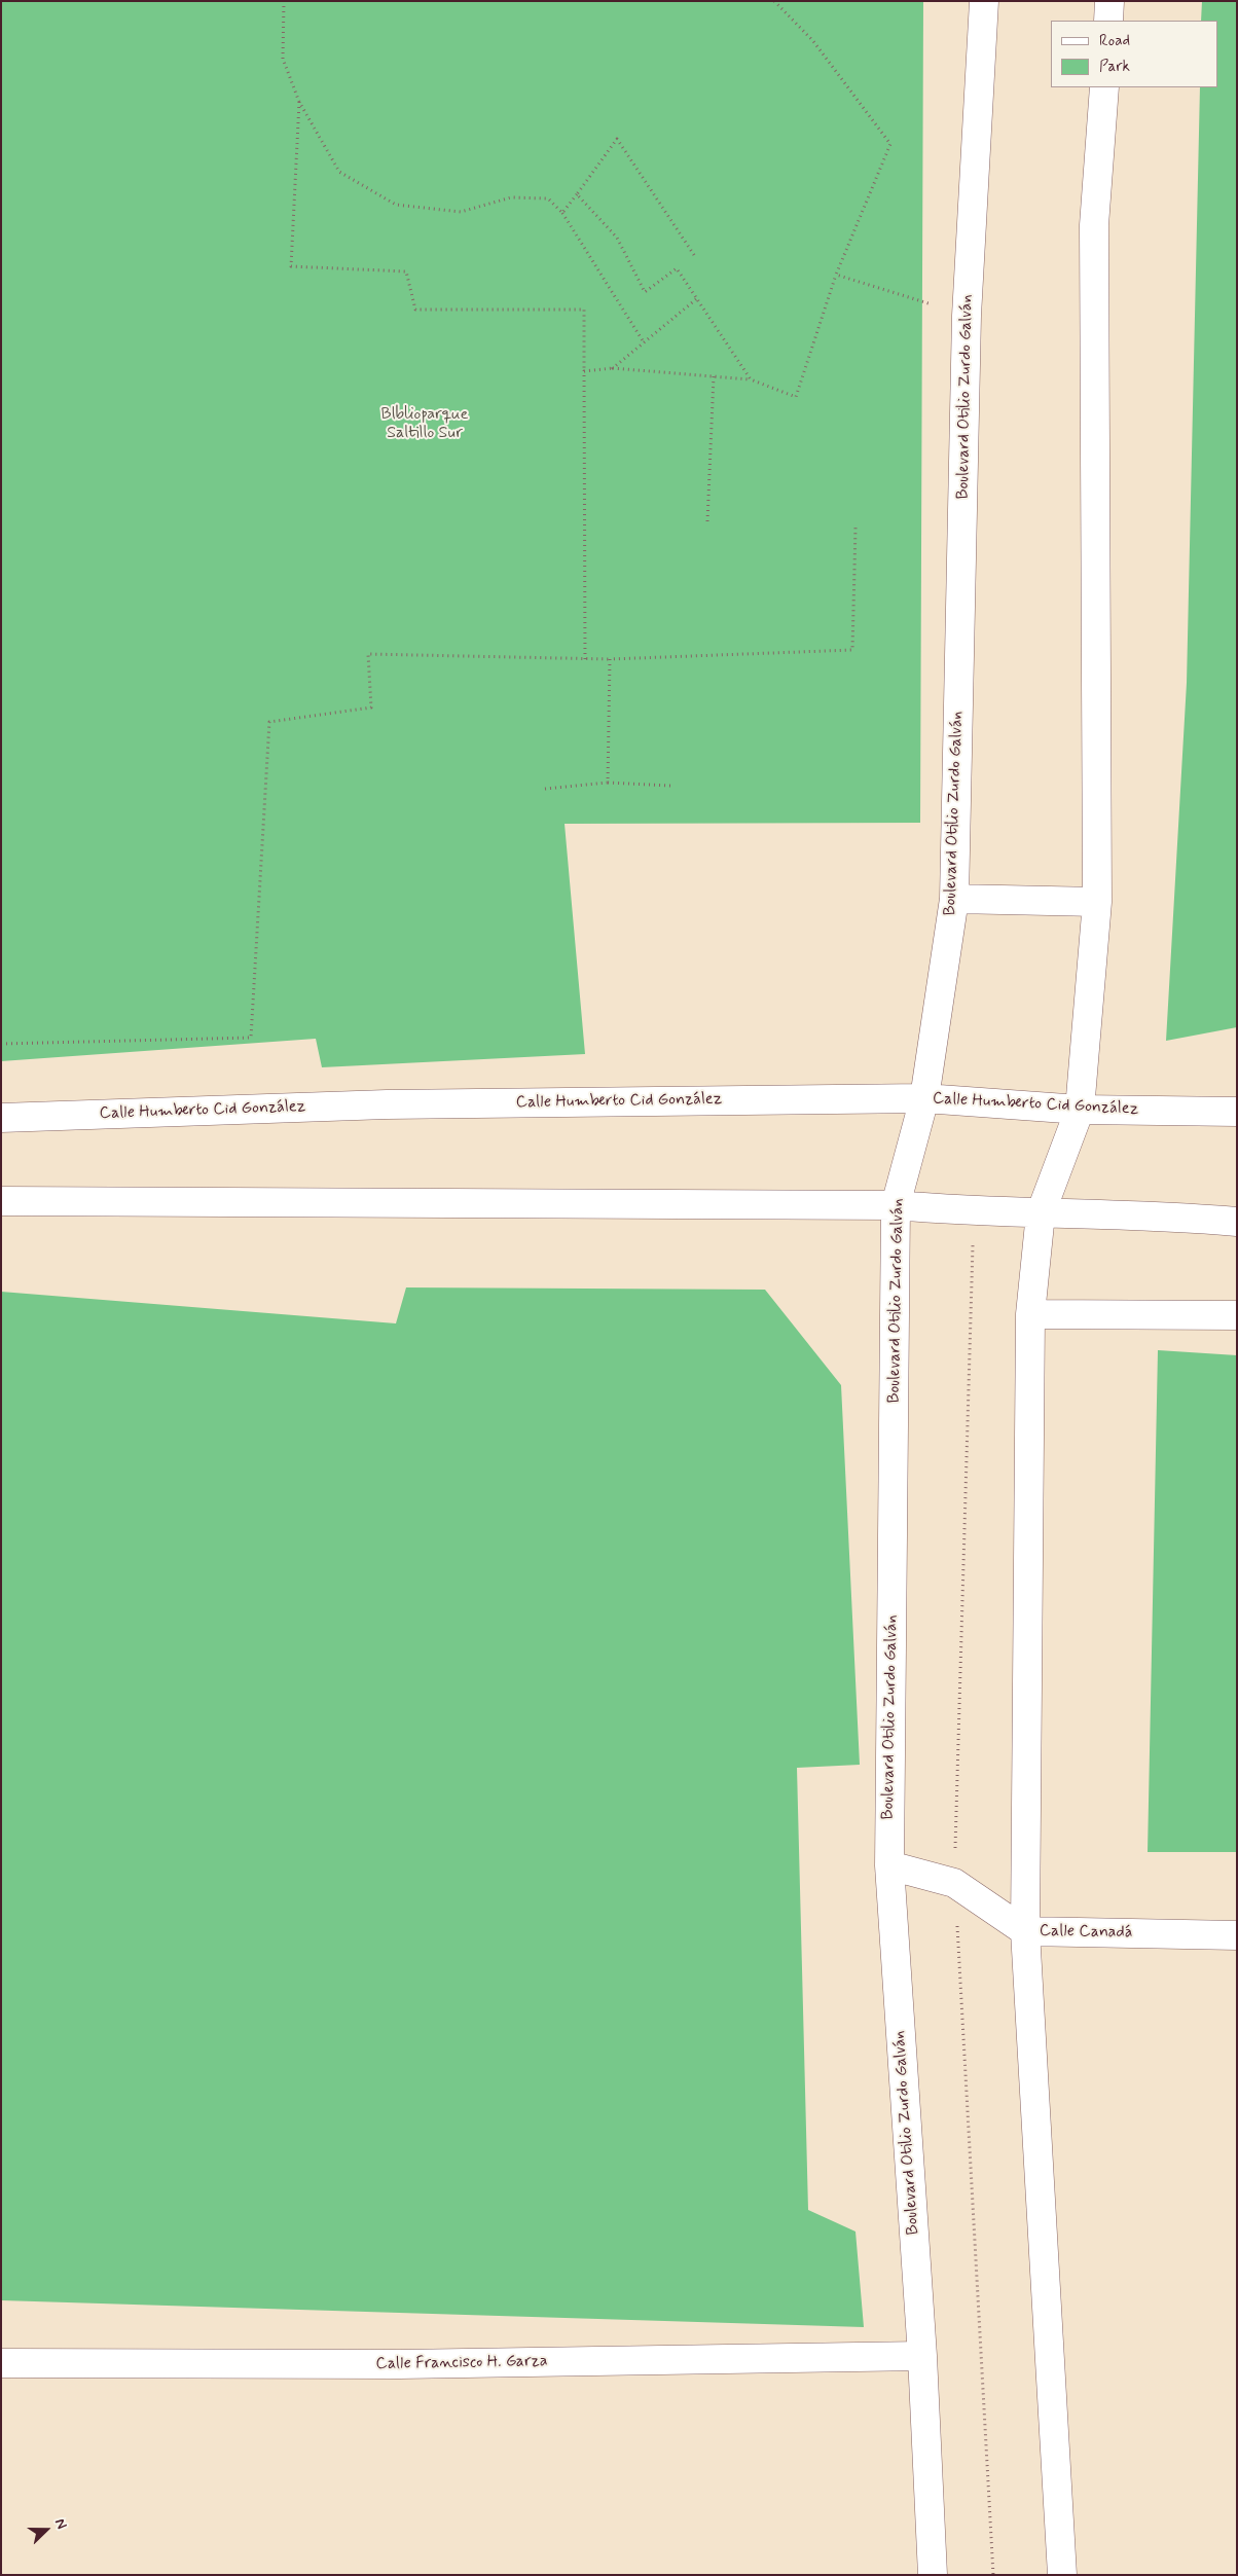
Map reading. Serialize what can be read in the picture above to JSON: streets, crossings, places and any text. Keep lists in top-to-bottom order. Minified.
{"streets":{"street":["Boulevard Otilio Zurdo Galván","Calle Humberto Cid González","Calle Canadá","Calle Francisco H. Garza"]},"crossings":[["Boulevard Otilio Zurdo Galván","Calle Humberto Cid González"],["Boulevard Otilio Zurdo Galván","Calle Canadá"],["Boulevard Otilio Zurdo Galván","Calle Francisco H. Garza"]],"parks":["Blblioparque Saltillo Sur"],"legend":["Road","Park"],"north":"right"}
